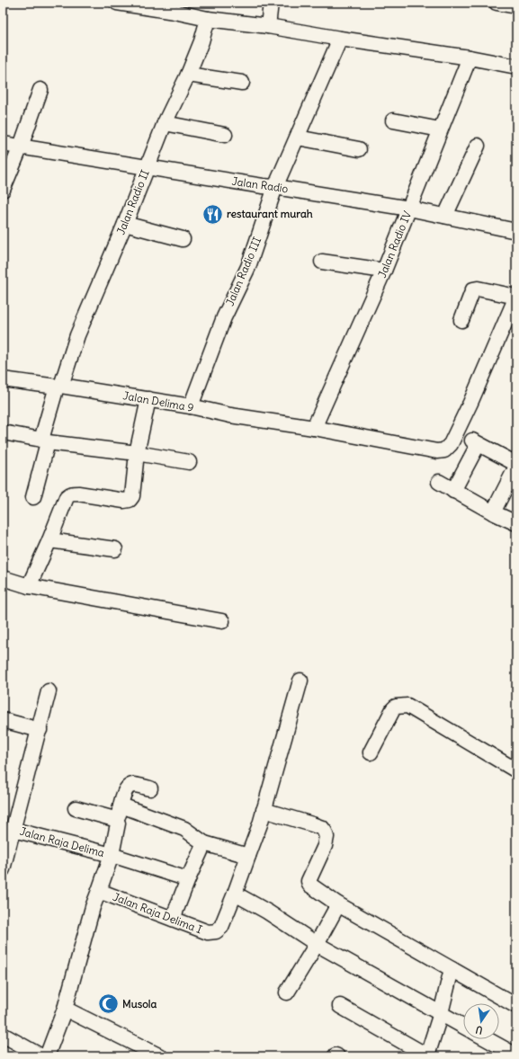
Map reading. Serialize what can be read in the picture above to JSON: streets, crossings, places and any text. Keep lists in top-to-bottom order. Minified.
{"streets":{"street":["Jalan Radio","Jalan Radio II","Jalan Radio IV","Jalan Radio III","Jalan Delima 9","Jalan Raja Delima","Jalan Raja Delima I"]},"crossings":[["Jalan Radio","Jalan Radio II"],["Jalan Radio","Jalan Radio IV"],["Jalan Radio","Jalan Radio III"],["Jalan Radio II","Jalan Delima 9"],["Jalan Radio IV","Jalan Delima 9"],["Jalan Radio III","Jalan Delima 9"]],"places":{"restaurant":["restaurant murah"],"mosque":["Musola"]},"north":"bottom"}
